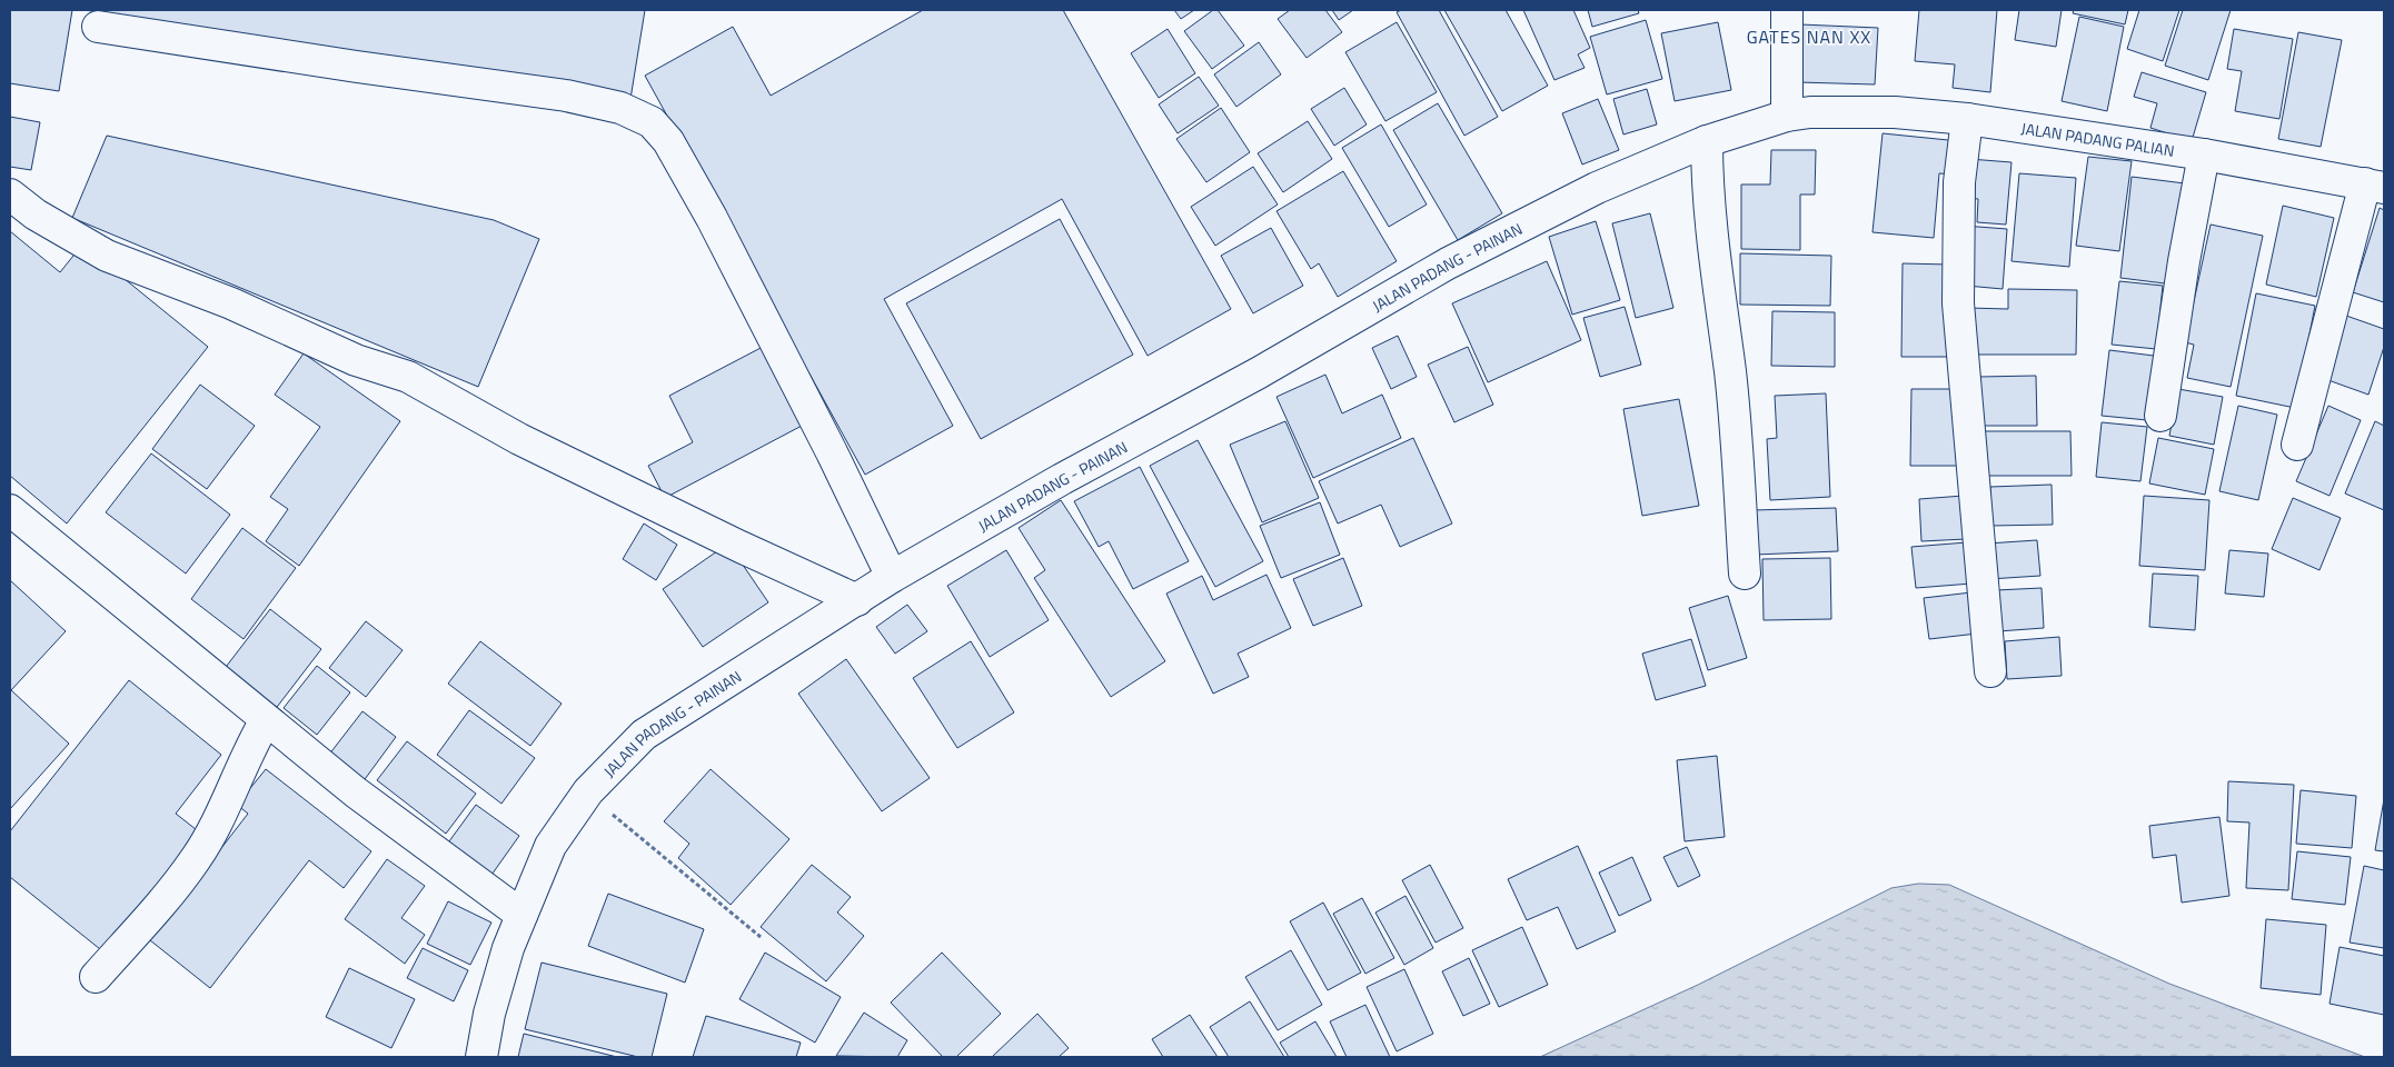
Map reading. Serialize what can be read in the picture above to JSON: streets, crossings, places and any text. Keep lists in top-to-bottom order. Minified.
{"streets":{"main road":["JALAN PADANG PALIAN","JALAN PADANG - PAINAN"]},"crossings":[["JALAN PADANG PALIAN","JALAN PADANG - PAINAN"]],"districts":["GATES NAN XX"]}
